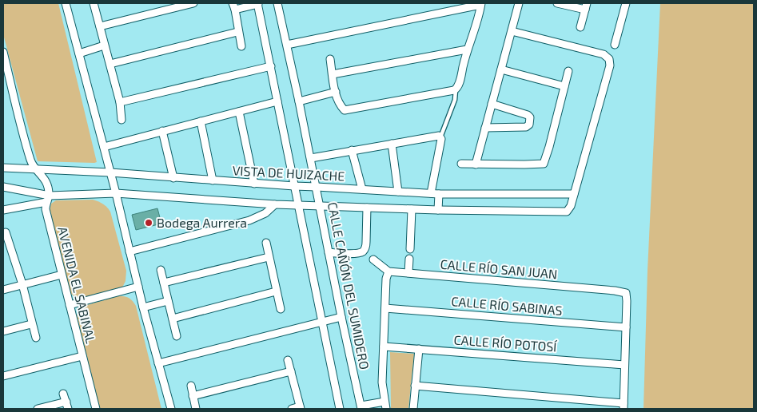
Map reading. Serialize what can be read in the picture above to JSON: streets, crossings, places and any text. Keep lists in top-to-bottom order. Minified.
{"streets":{"street":["VISTA DE HUIZACHE","CALLE RÍO SAN JUAN","AVENIDA EL SABINAL","CALLE CAÑÓN DEL SUMIDERO","CALLE RÍO SABINAS","CALLE RÍO POTOSÍ"]},"crossings":[["VISTA DE HUIZACHE","AVENIDA EL SABINAL"],["VISTA DE HUIZACHE","CALLE CAÑÓN DEL SUMIDERO"],["CALLE RÍO SAN JUAN","CALLE RÍO SABINAS"]],"places":["Bodega Aurrera"]}
